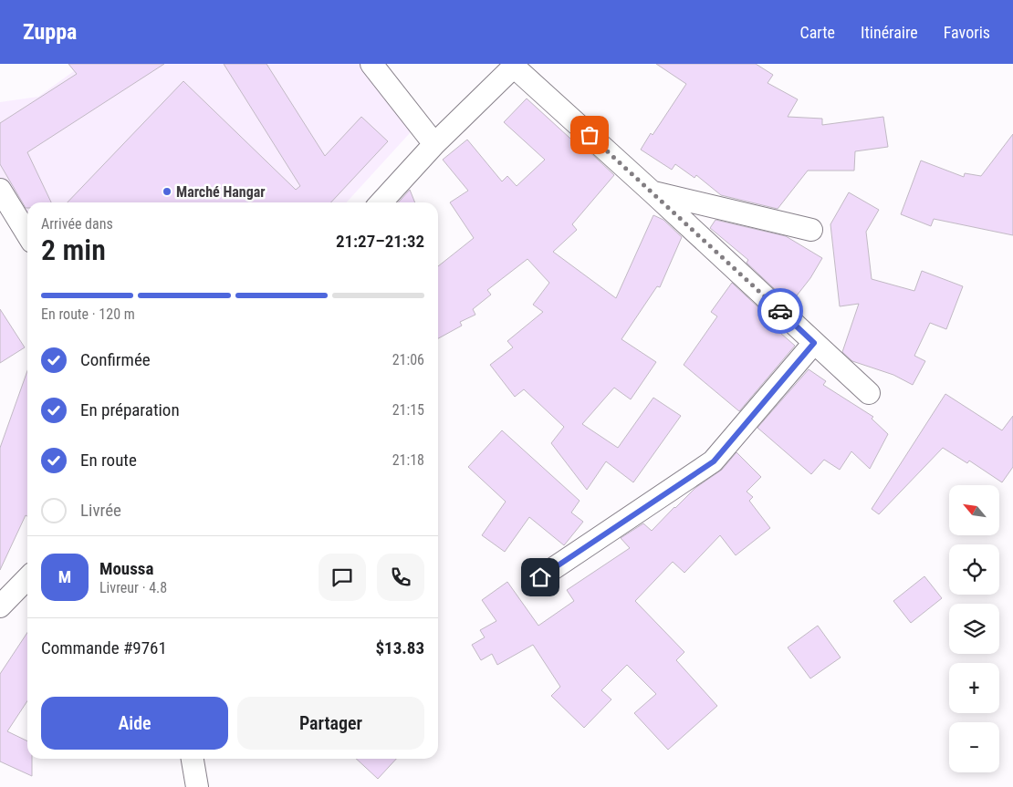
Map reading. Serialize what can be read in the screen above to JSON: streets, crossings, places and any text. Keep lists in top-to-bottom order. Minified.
{"places":["Marché Hangar"],"north":"top left","page":{"header":"Zuppa","nav":["Carte","Itinéraire","Favoris"],"heading":["2 min","Arrivée dans","21:27–21:32"],"panel":["Moussa","Livreur · 4.8","Commande #9761","$13.83"],"bar":"En route · 120 m","list":[["Confirmée","21:06"],["En préparation","21:15"],["En route","21:18"],"Livrée"],"map_buttons":["+","−"],"round":"M","buttons":["Aide","Partager"]}}
